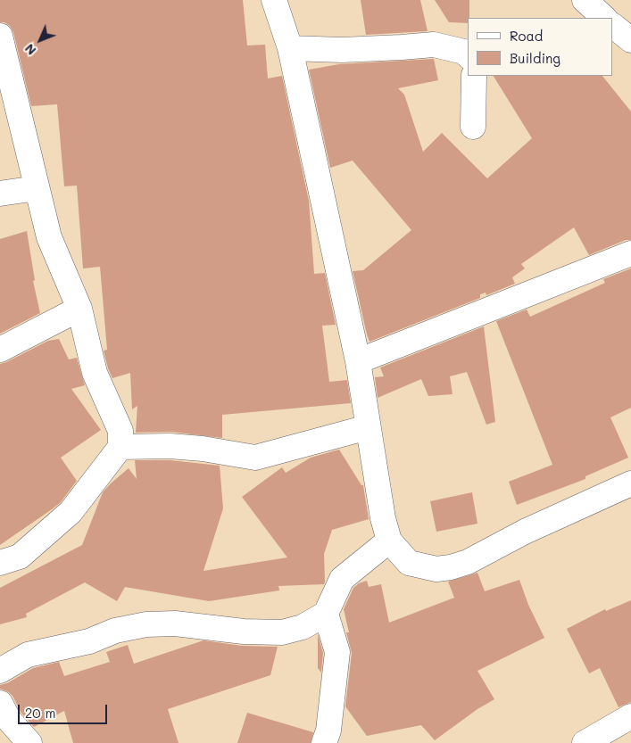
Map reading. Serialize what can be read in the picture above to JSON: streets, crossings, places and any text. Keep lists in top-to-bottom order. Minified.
{"legend":["Road","Building"],"scale_bar":"20 m","north":"bottom left"}
